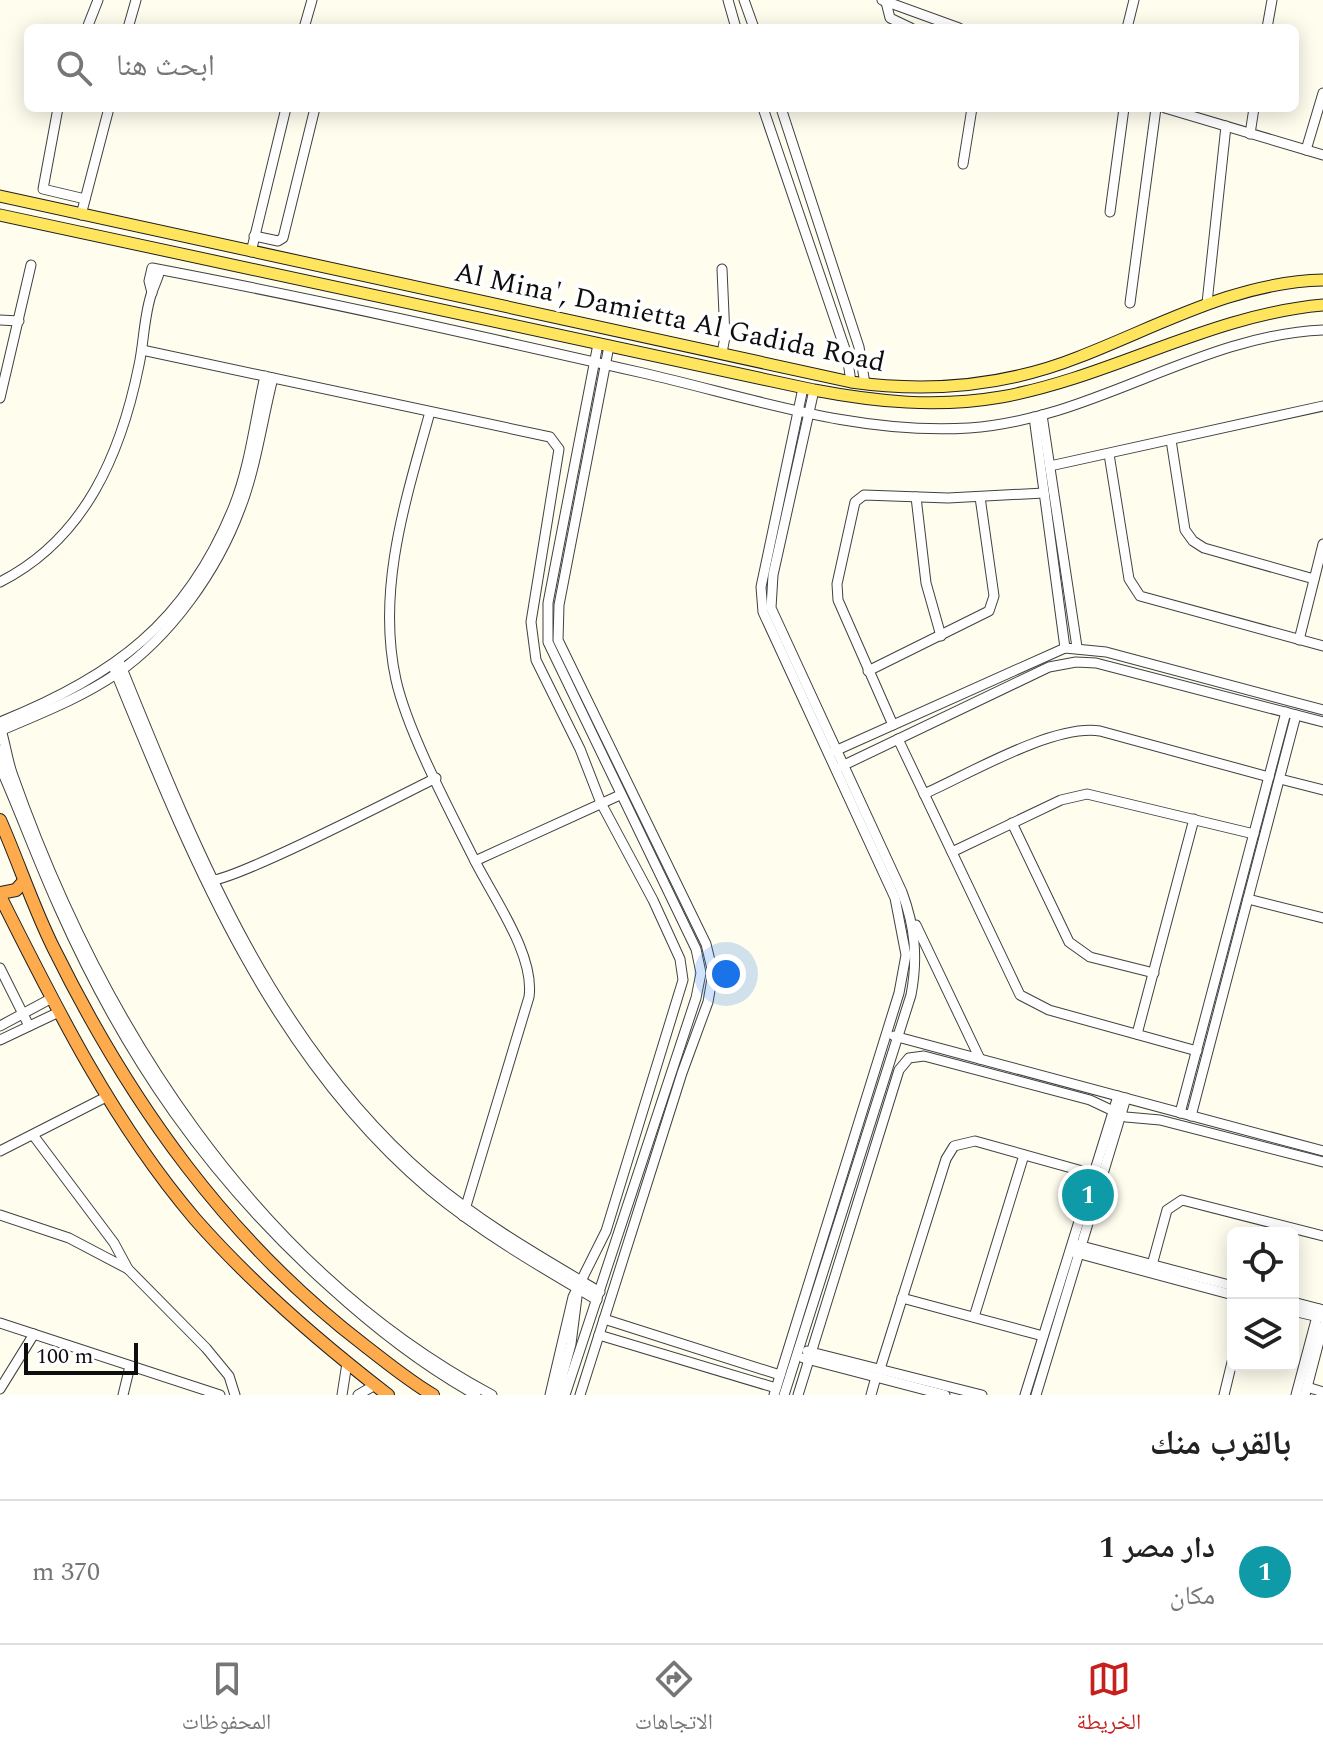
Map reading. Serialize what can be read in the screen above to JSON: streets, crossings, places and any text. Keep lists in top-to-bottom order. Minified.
{"streets":{"main road":["Al Mina', Damietta Al Gadida Road"]},"scale_bar":"100 m","page":{"search":"ابحث هنا","pins":"1","scale":"100 m","heading":"بالقرب منك","list":[{"mark":"1","name":"دار مصر 1","note":"مكان","value":"370 m"}],"nav":["الخريطة","الاتجاهات","المحفوظات"]}}
